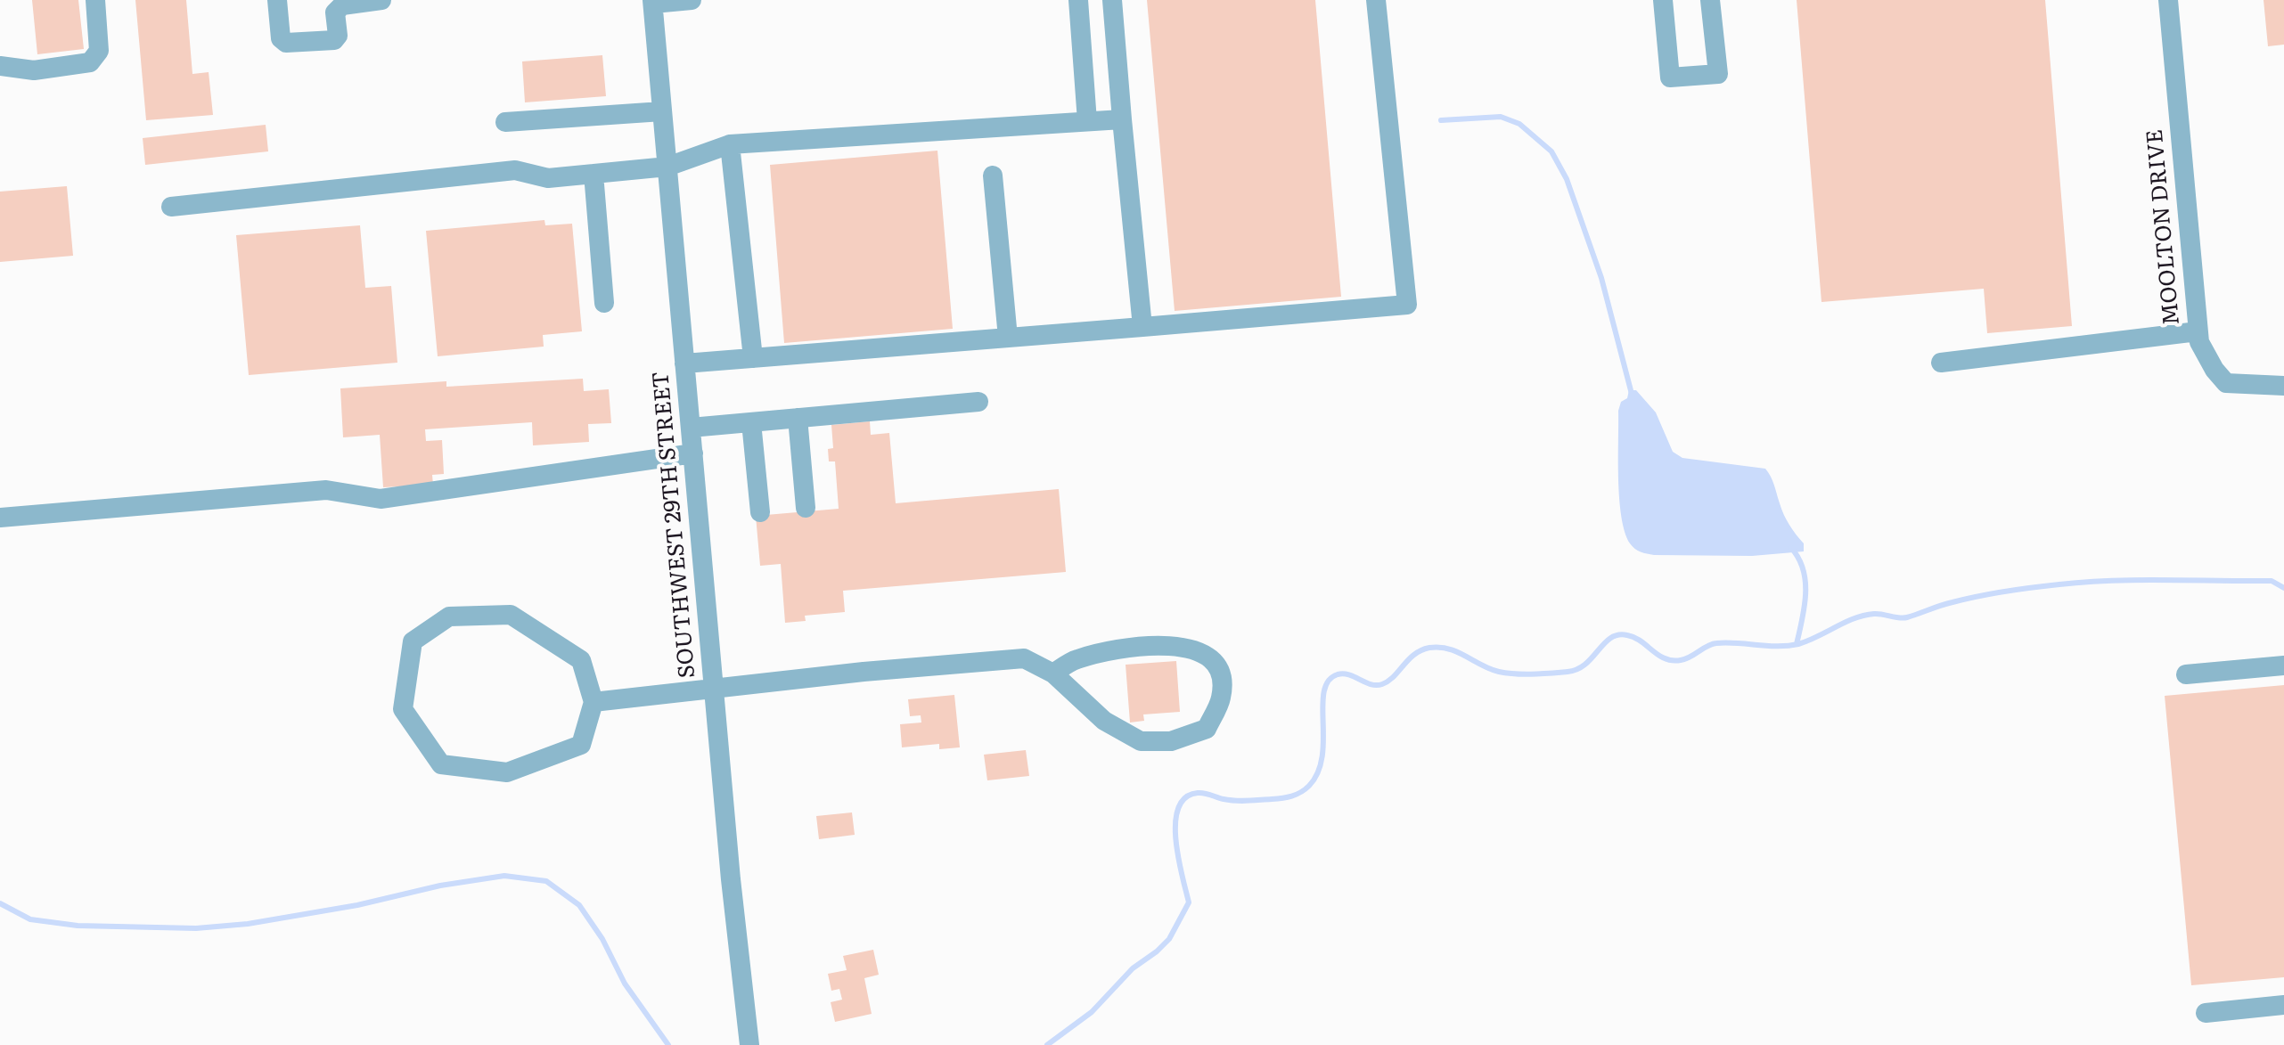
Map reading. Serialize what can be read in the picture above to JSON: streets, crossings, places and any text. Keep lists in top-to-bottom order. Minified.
{"streets":{"street":["MOOLTON DRIVE","SOUTHWEST 29TH STREET"]}}
